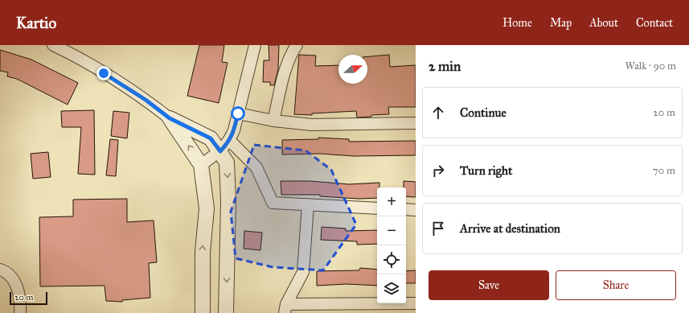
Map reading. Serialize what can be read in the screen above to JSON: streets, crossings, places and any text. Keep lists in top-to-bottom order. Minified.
{"scale_bar":"20 m","north":"right","page":{"header":"Kartio","nav":["Home","Map","About","Contact"],"heading":["2 min","Walk · 90 m"],"list":[["Continue","20 m"],["Turn right","70 m"],"Arrive at destination"],"map_buttons":["+","−"],"buttons":["Save","Share"],"scale":"20 m"}}
